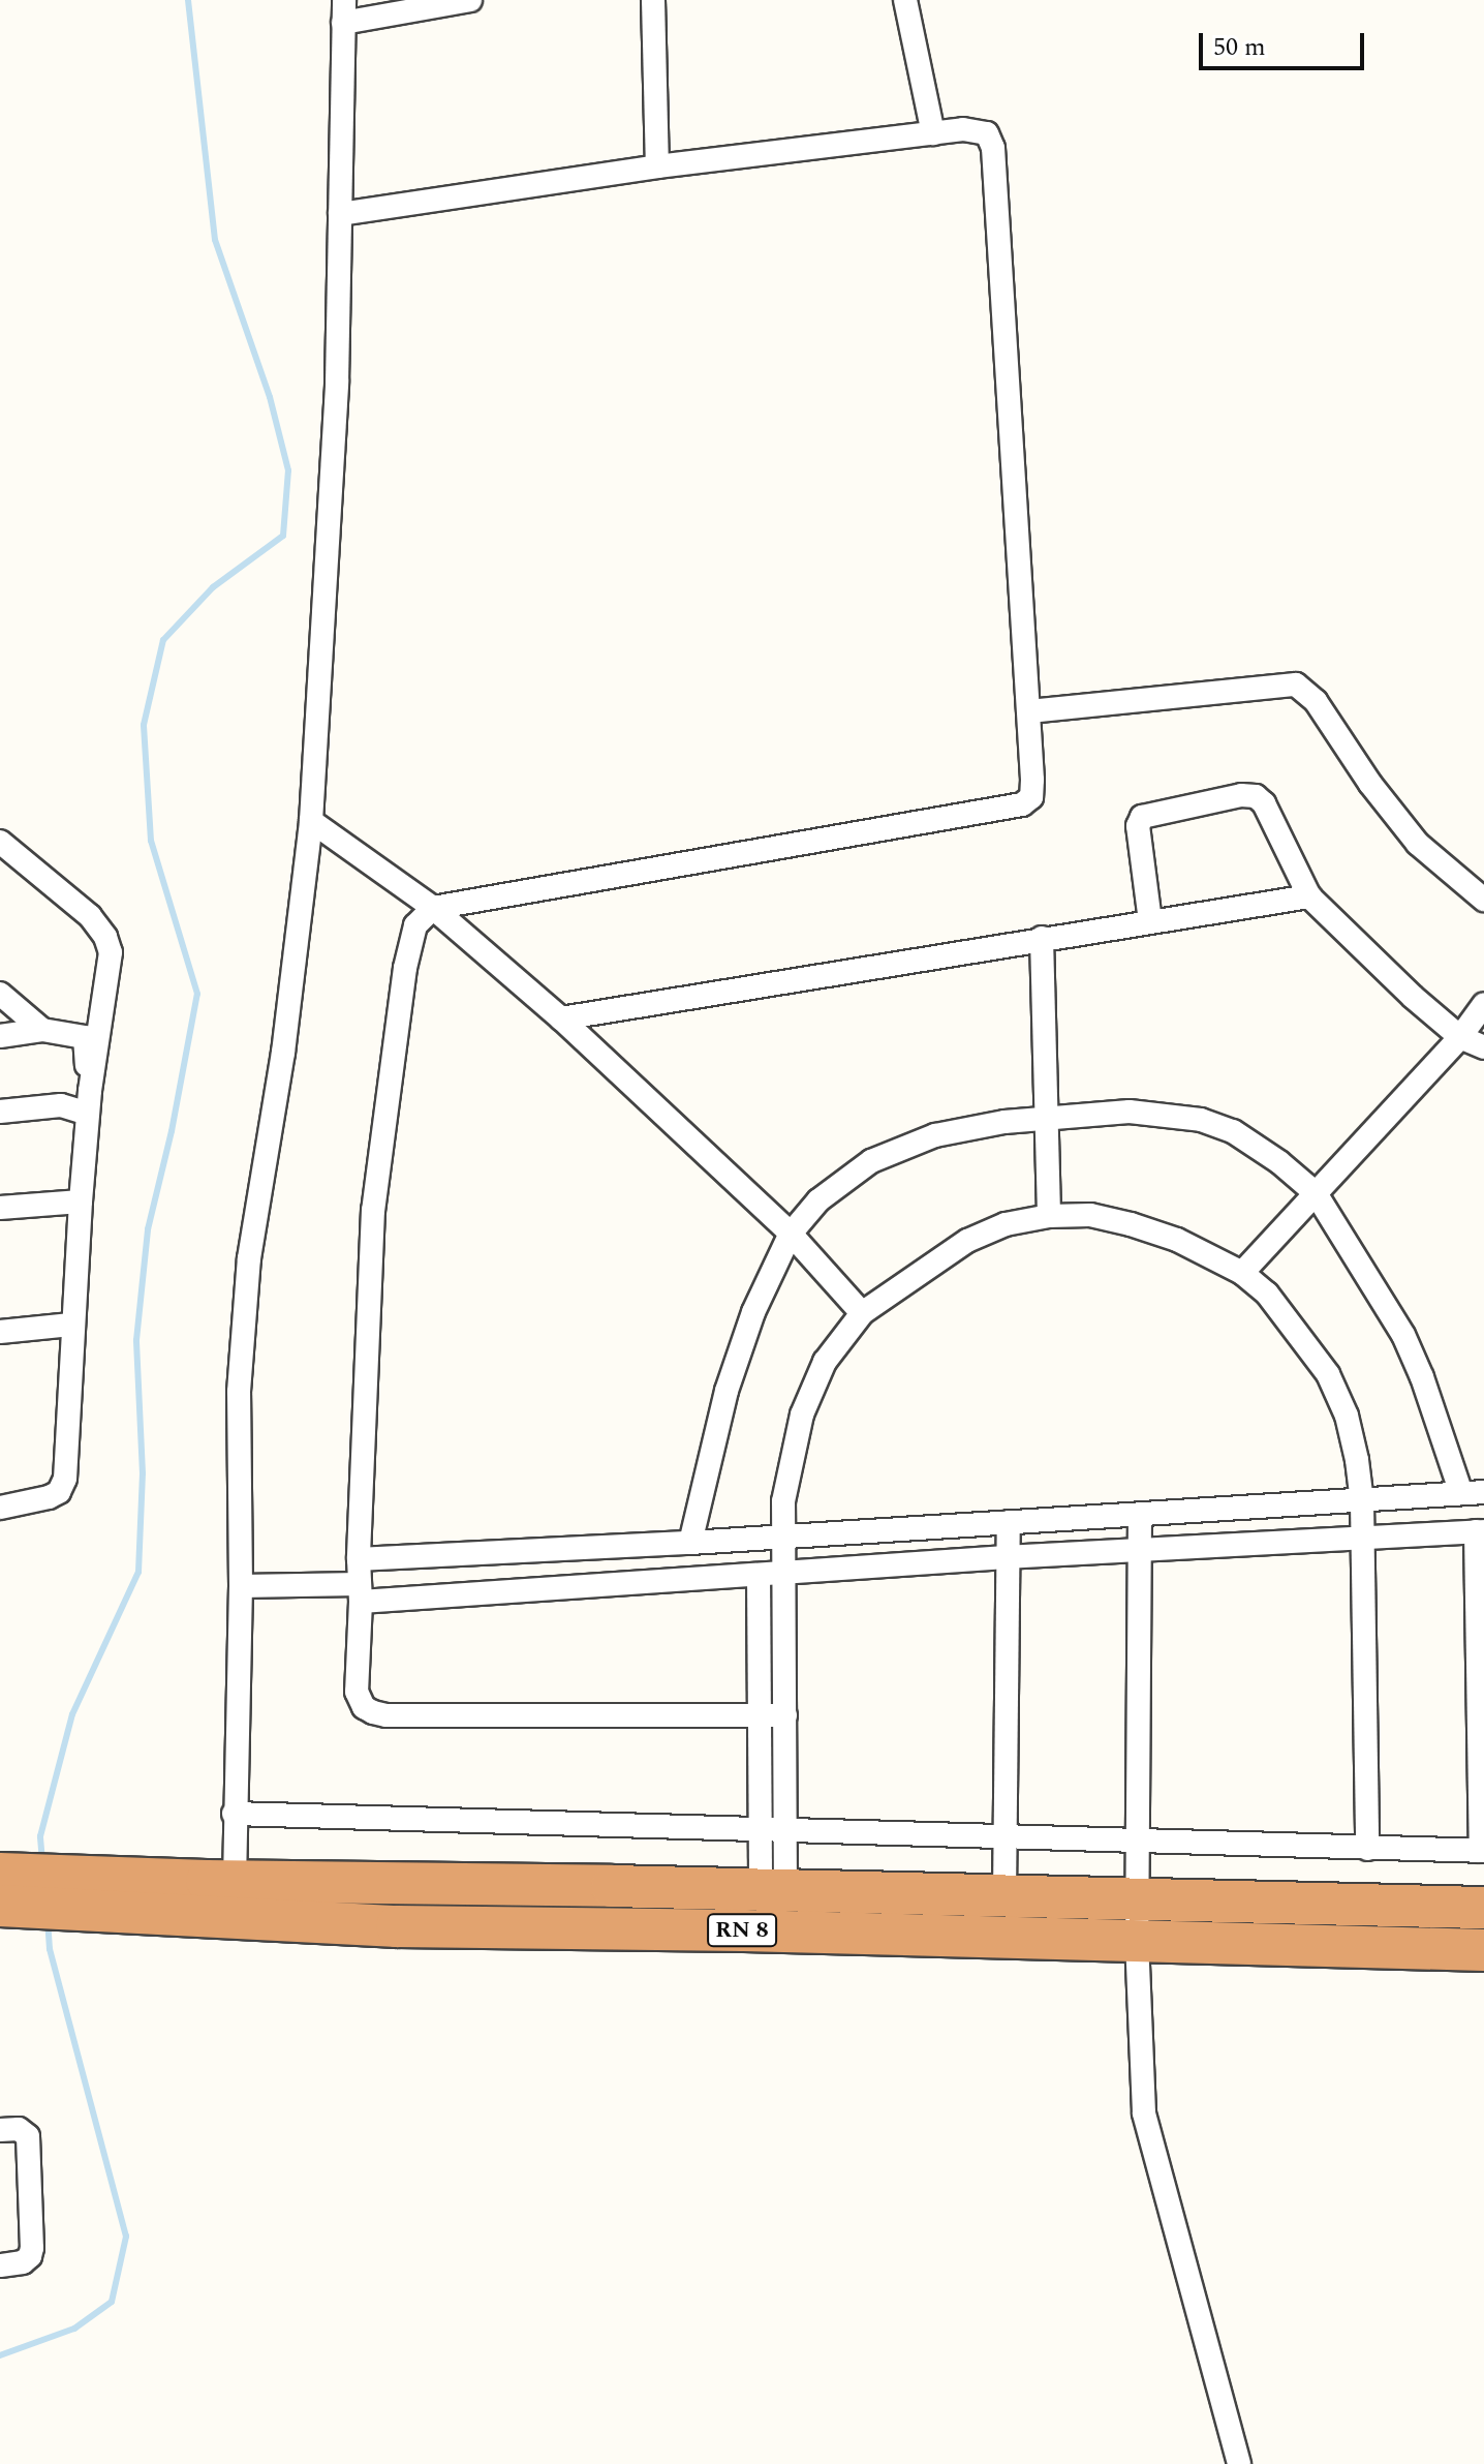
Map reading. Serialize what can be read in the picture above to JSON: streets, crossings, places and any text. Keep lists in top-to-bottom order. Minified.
{"streets":{"highway":["RN 8"]},"scale_bar":"50 m"}
